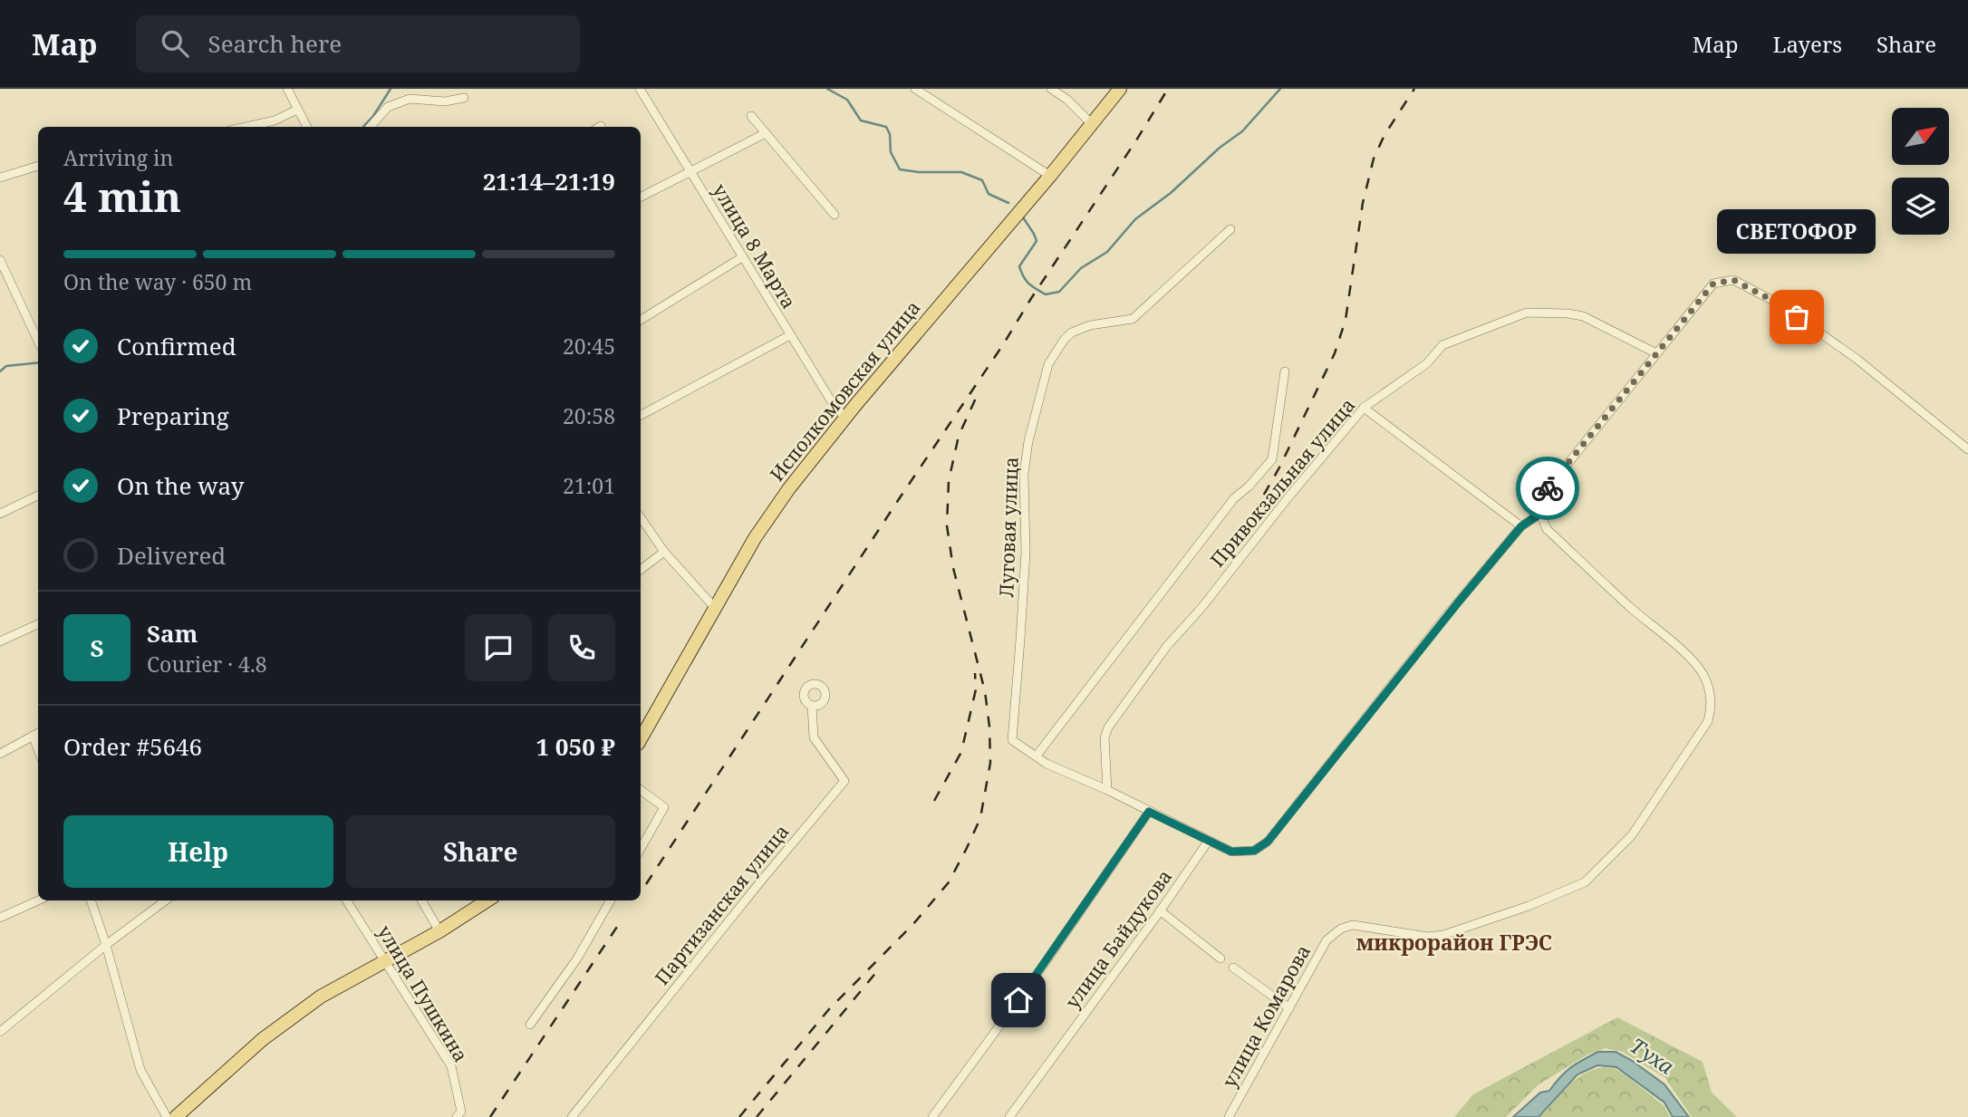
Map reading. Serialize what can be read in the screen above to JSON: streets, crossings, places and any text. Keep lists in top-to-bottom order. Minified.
{"streets":{"main road":["Исполкомовская улица"],"street":["улица 8 Марта","Привокзальная улица","Луговая улица","Партизанская улица","улица Байдукова","улица Пушкина","улица Комарова"]},"crossings":[["улица 8 Марта","Исполкомовская улица"],["Привокзальная улица","Луговая улица"]],"districts":["микрорайон ГРЭС"],"water":["Туха"],"places":["СВЕТОФОР"],"north":"top right","page":{"header":"Map","search":"Search here","nav":["Map","Layers","Share"],"heading":["4 min","Arriving in","21:14–21:19"],"panel":["Sam","Courier · 4.8","Order #5646","1 050 ₽"],"bubble":"СВЕТОФОР","bar":"On the way · 650 m","list":[["Confirmed","20:45"],["Preparing","20:58"],["On the way","21:01"],"Delivered"],"round":"S","buttons":["Help","Share"]}}
